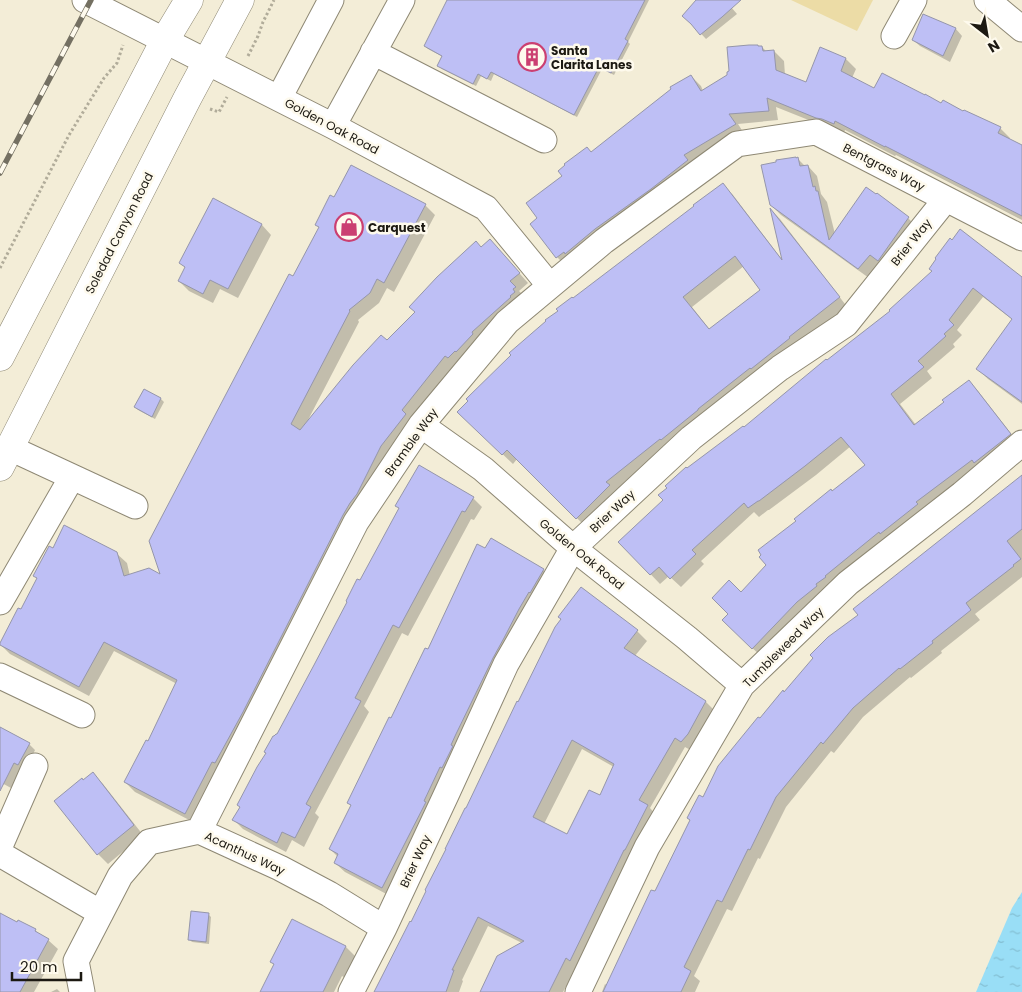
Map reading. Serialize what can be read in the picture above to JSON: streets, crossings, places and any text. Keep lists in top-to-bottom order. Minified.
{"streets":{"main road":["Soledad Canyon Road"],"street":["Golden Oak Road","Bentgrass Way","Brier Way","Bramble Way","Tumbleweed Way","Acanthus Way"]},"crossings":[["Golden Oak Road","Soledad Canyon Road"],["Golden Oak Road","Brier Way"],["Golden Oak Road","Bramble Way"],["Golden Oak Road","Tumbleweed Way"],["Bentgrass Way","Brier Way"],["Bentgrass Way","Bramble Way"],["Brier Way","Acanthus Way"],["Bramble Way","Acanthus Way"]],"places":{"building":["Santa Clarita Lanes"],"shop":["Carquest"]},"scale_bar":"20 m","north":"bottom right"}
